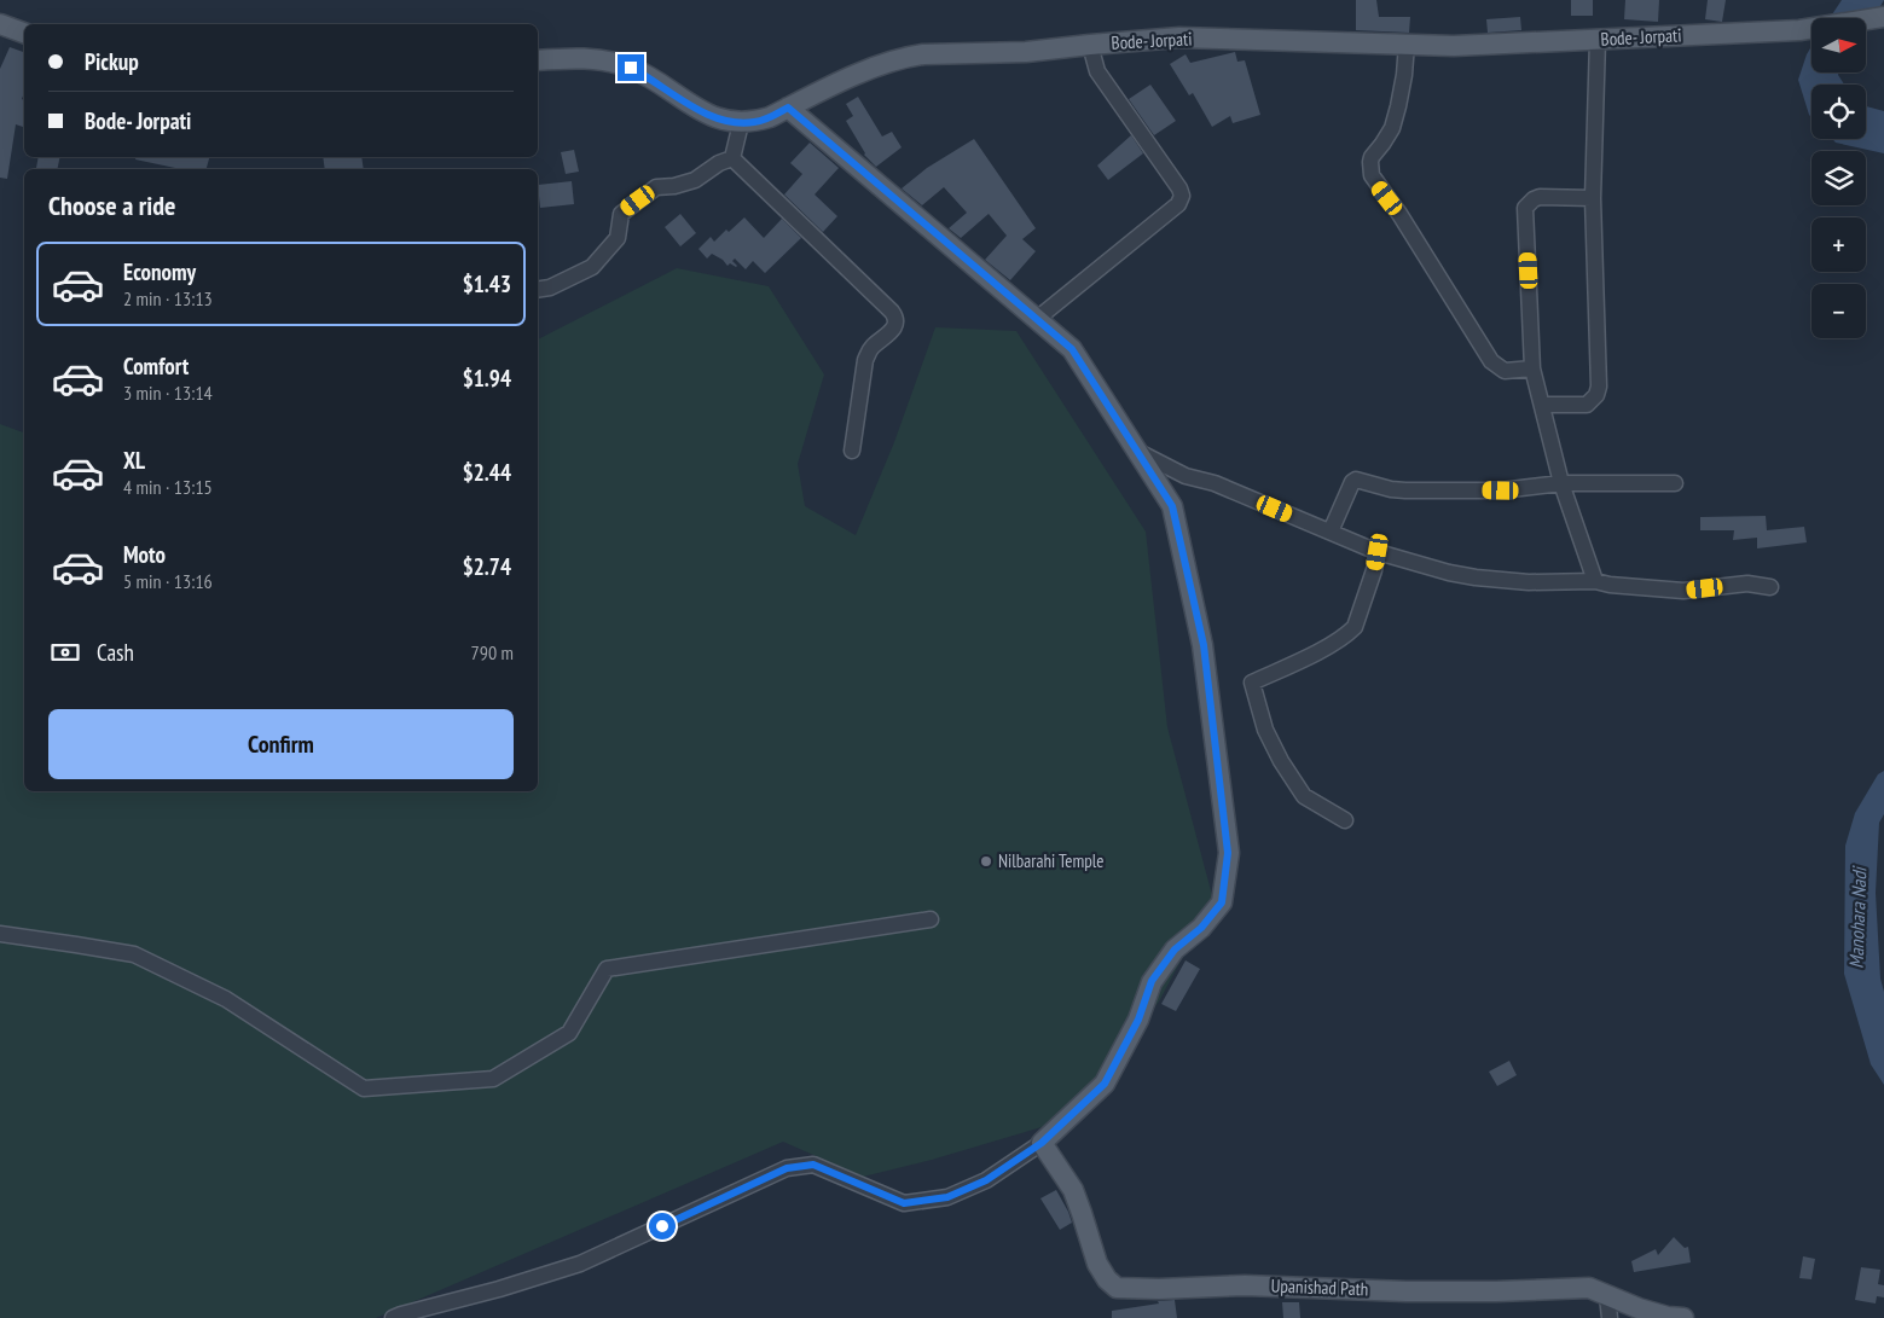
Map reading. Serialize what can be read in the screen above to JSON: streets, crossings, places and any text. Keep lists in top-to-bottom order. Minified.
{"streets":{"main road":["Bode- Jorpati","Upanishad Path"]},"water":["Manohara Nadi"],"places":["Nilbarahi Temple"],"north":"right","page":{"map_buttons":["+","−"],"banner":["Pickup","Bode- Jorpati"],"heading":"Choose a ride","list":[{"name":"Economy","note":"2 min · 13:13","value":"$1.43"},{"name":"Comfort","note":"3 min · 13:14","value":"$1.94"},{"name":"XL","note":"4 min · 13:15","value":"$2.44"},{"name":"Moto","note":"5 min · 13:16","value":"$2.74"}],"pay":["Cash","790 m"],"buttons":"Confirm"}}
